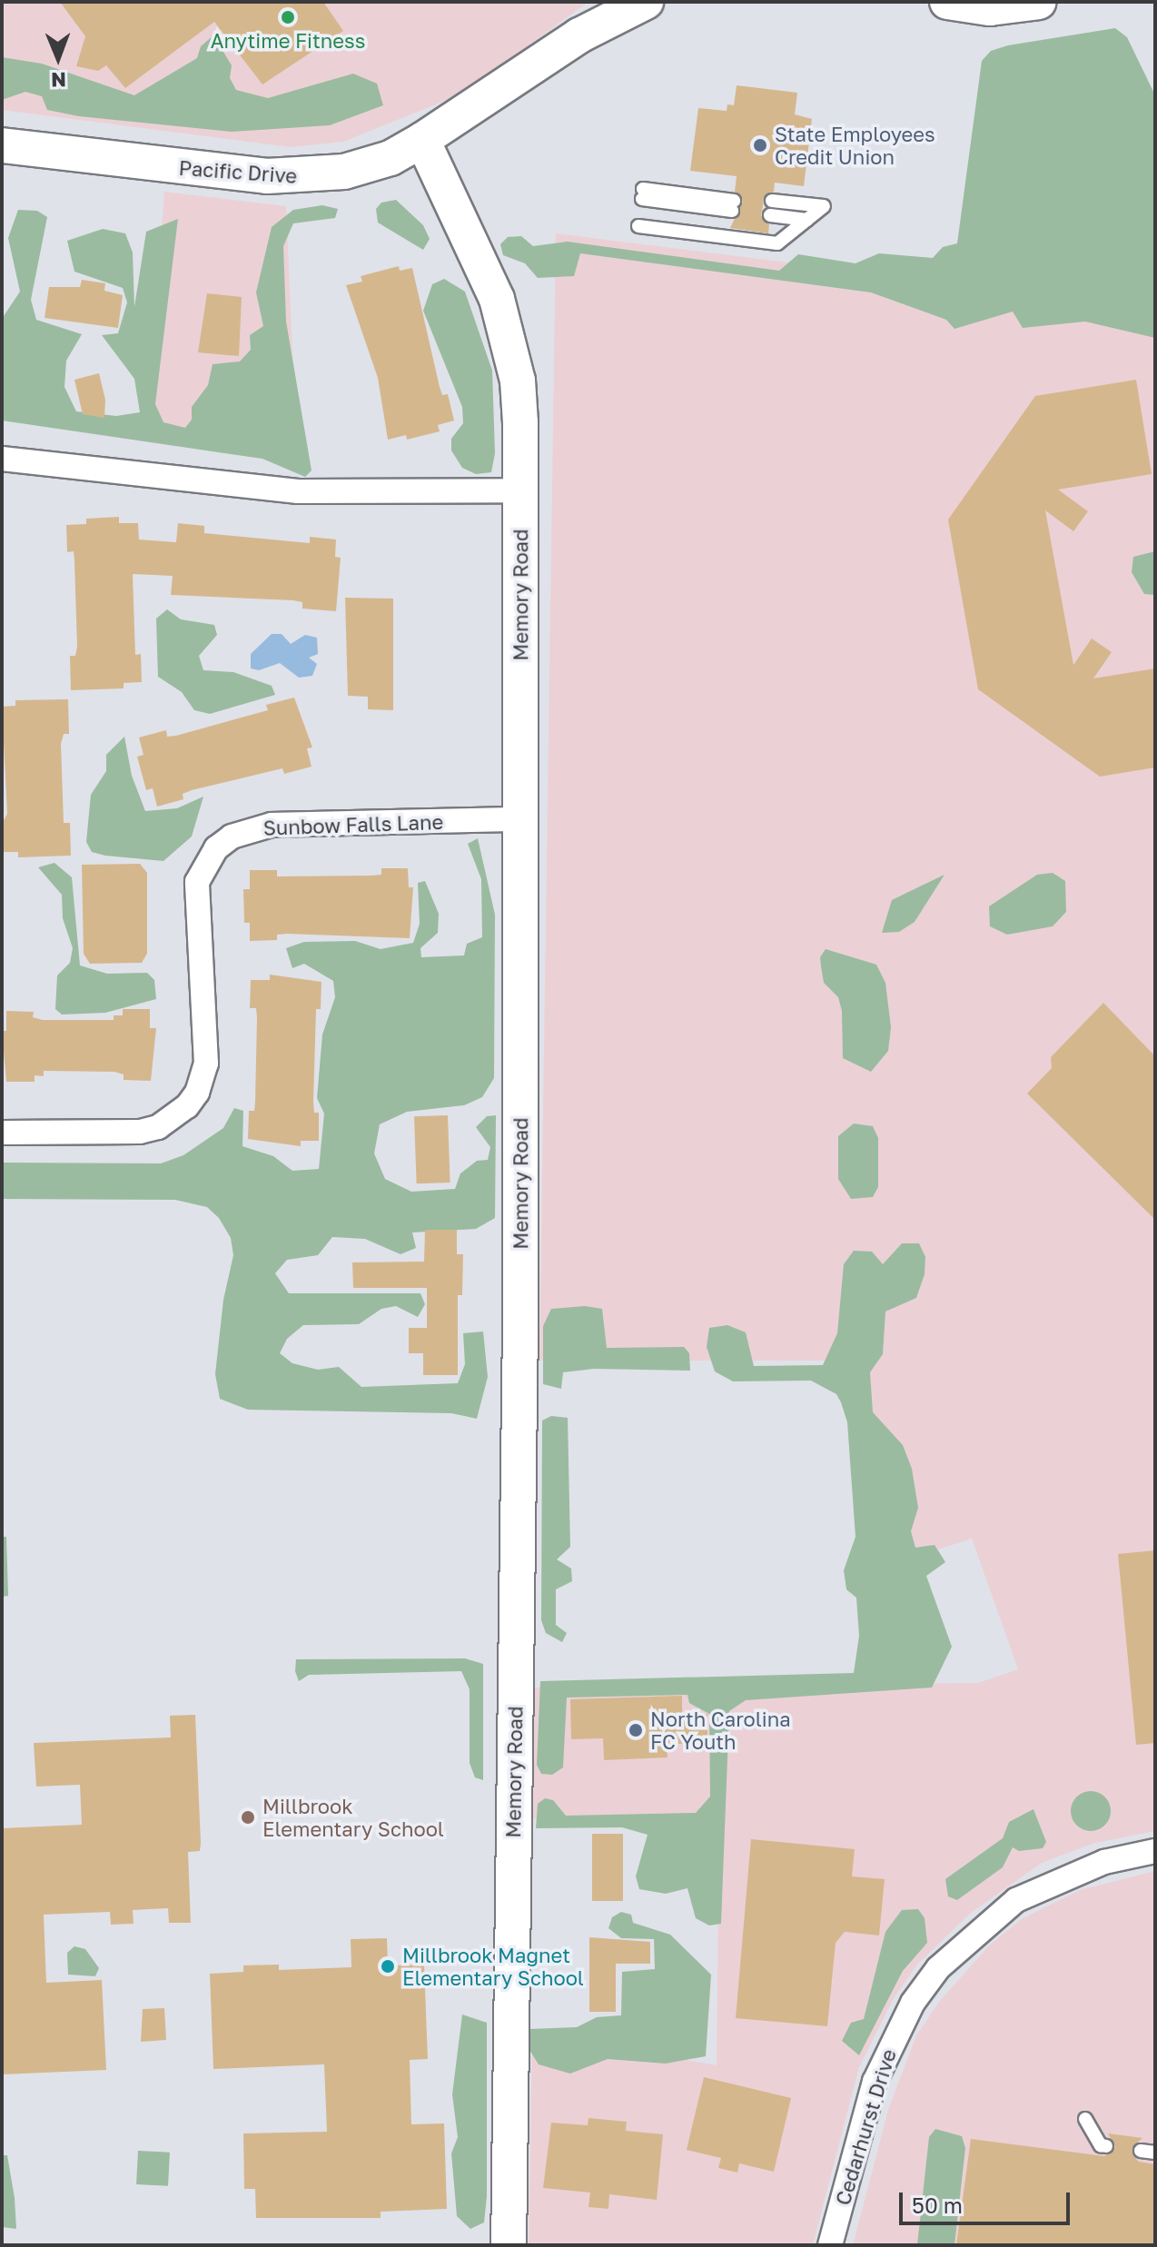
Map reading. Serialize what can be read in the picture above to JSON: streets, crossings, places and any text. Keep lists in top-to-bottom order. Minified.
{"streets":{"street":["Pacific Drive","Memory Road","Sunbow Falls Lane","Cedarhurst Drive"]},"crossings":[["Pacific Drive","Memory Road"],["Memory Road","Sunbow Falls Lane"]],"places":["Anytime Fitness","State Employees Credit Union","North Carolina FC Youth","Millbrook Elementary School","Millbrook Magnet Elementary School"],"scale_bar":"50 m","north":"bottom"}
